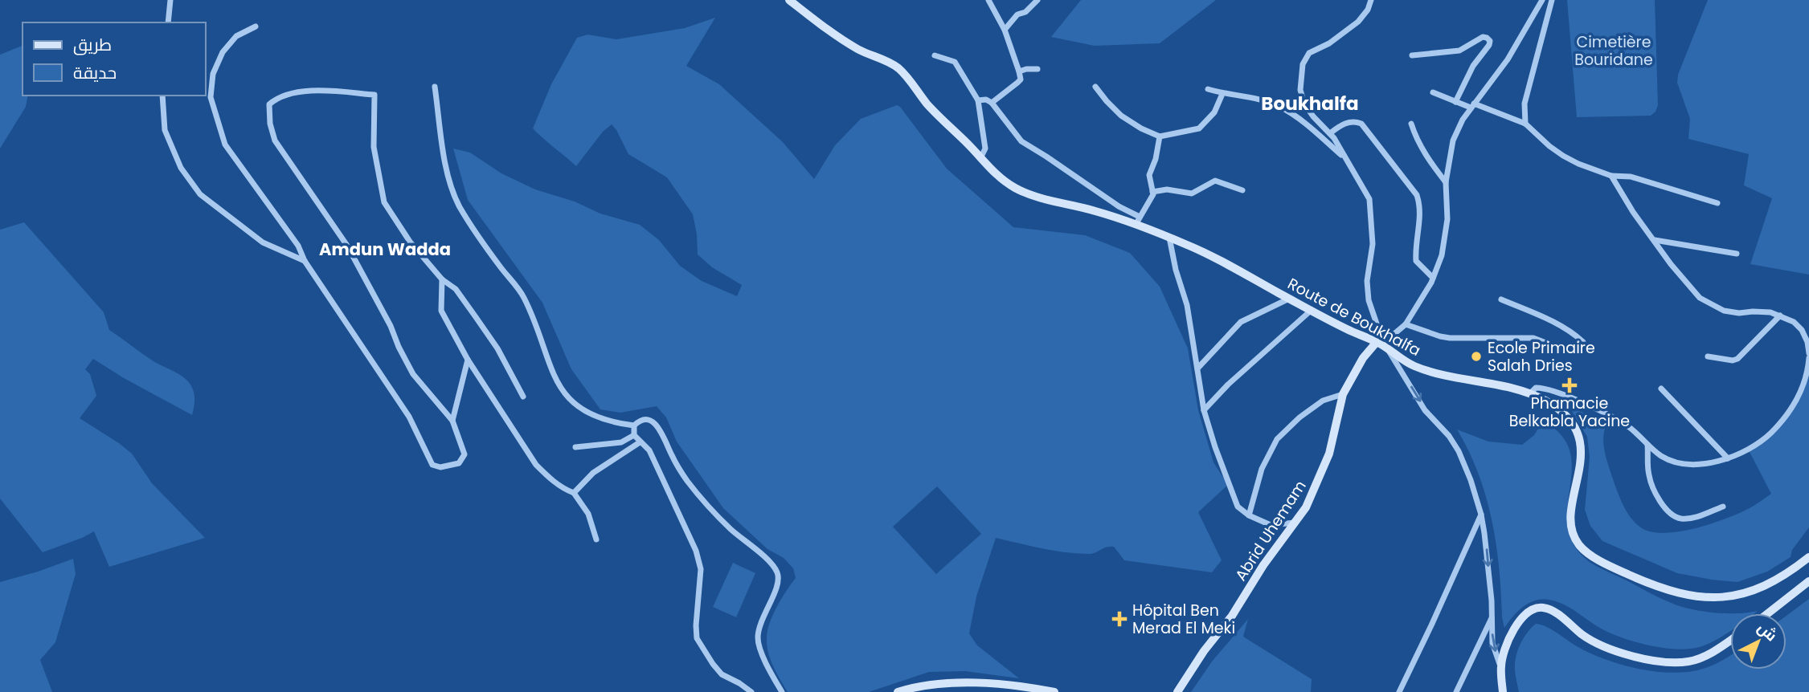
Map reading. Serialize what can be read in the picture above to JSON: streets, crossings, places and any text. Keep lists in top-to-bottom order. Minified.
{"streets":{"main road":["Route de Boukhalfa","Abrid Uhemam"]},"crossings":[["Route de Boukhalfa","Abrid Uhemam"]],"districts":["Boukhalfa","Amdun Wadda"],"parks":["Cimetière Bouridane"],"places":{"other":["Ecole Primaire Salah Dries"],"health":["Phamacie Belkabla Yacine","Hôpital Ben Merad El Meki"]},"legend":["طريق","حديقة"],"north":"top right"}
